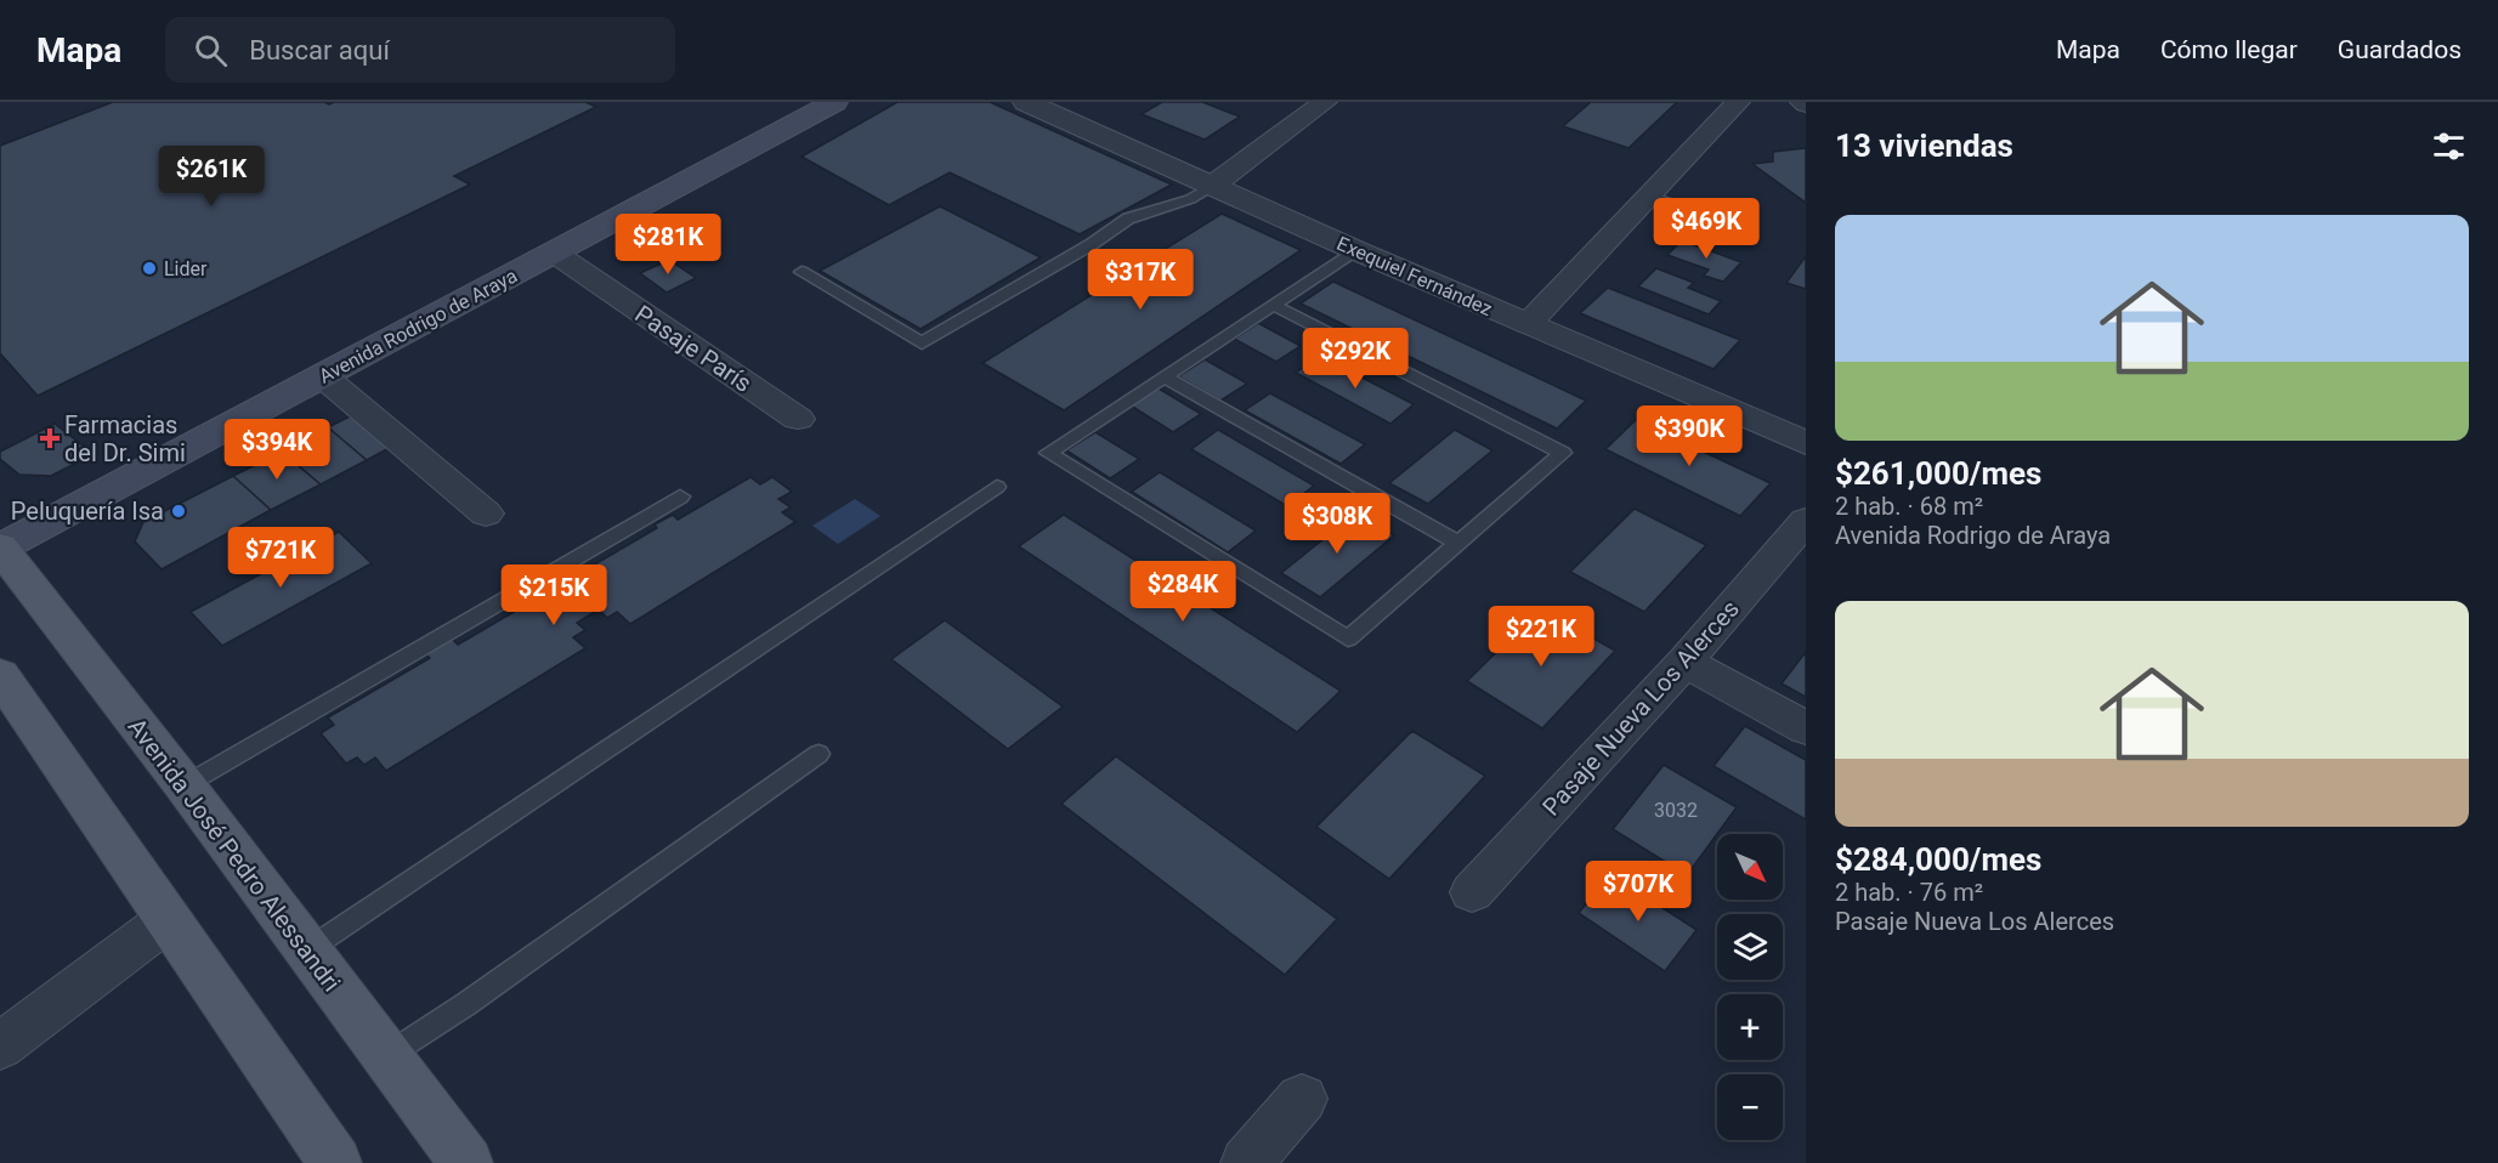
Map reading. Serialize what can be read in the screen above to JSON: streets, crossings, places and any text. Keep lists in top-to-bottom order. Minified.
{"streets":{"main road":["Avenida Rodrigo de Araya","Avenida José Pedro Alessandri"],"street":["Exequiel Fernández","Pasaje París","Pasaje Nueva Los Alerces"]},"crossings":[["Avenida Rodrigo de Araya","Pasaje París"],["Avenida Rodrigo de Araya","Avenida José Pedro Alessandri"]],"places":{"other":["Lider","Peluquería Isa"],"health":["Farmacias del Dr. Simi"]},"house_numbers":["3032"],"north":"bottom right","page":{"header":"Mapa","search":"Buscar aquí","nav":["Mapa","Cómo llegar","Guardados"],"heading":"13 viviendas","price":["$261K","$469K","$281K","$317K","$292K","$390K","$394K","$308K","$721K","$284K","$215K","$221K","$707K"],"list":[{"name":"$261,000/mes","note":"2 hab. · 68 m² · Avenida Rodrigo de Araya"},{"name":"$284,000/mes","note":"2 hab. · 76 m² · Pasaje Nueva Los Alerces"}],"map_buttons":["+","−"]}}
